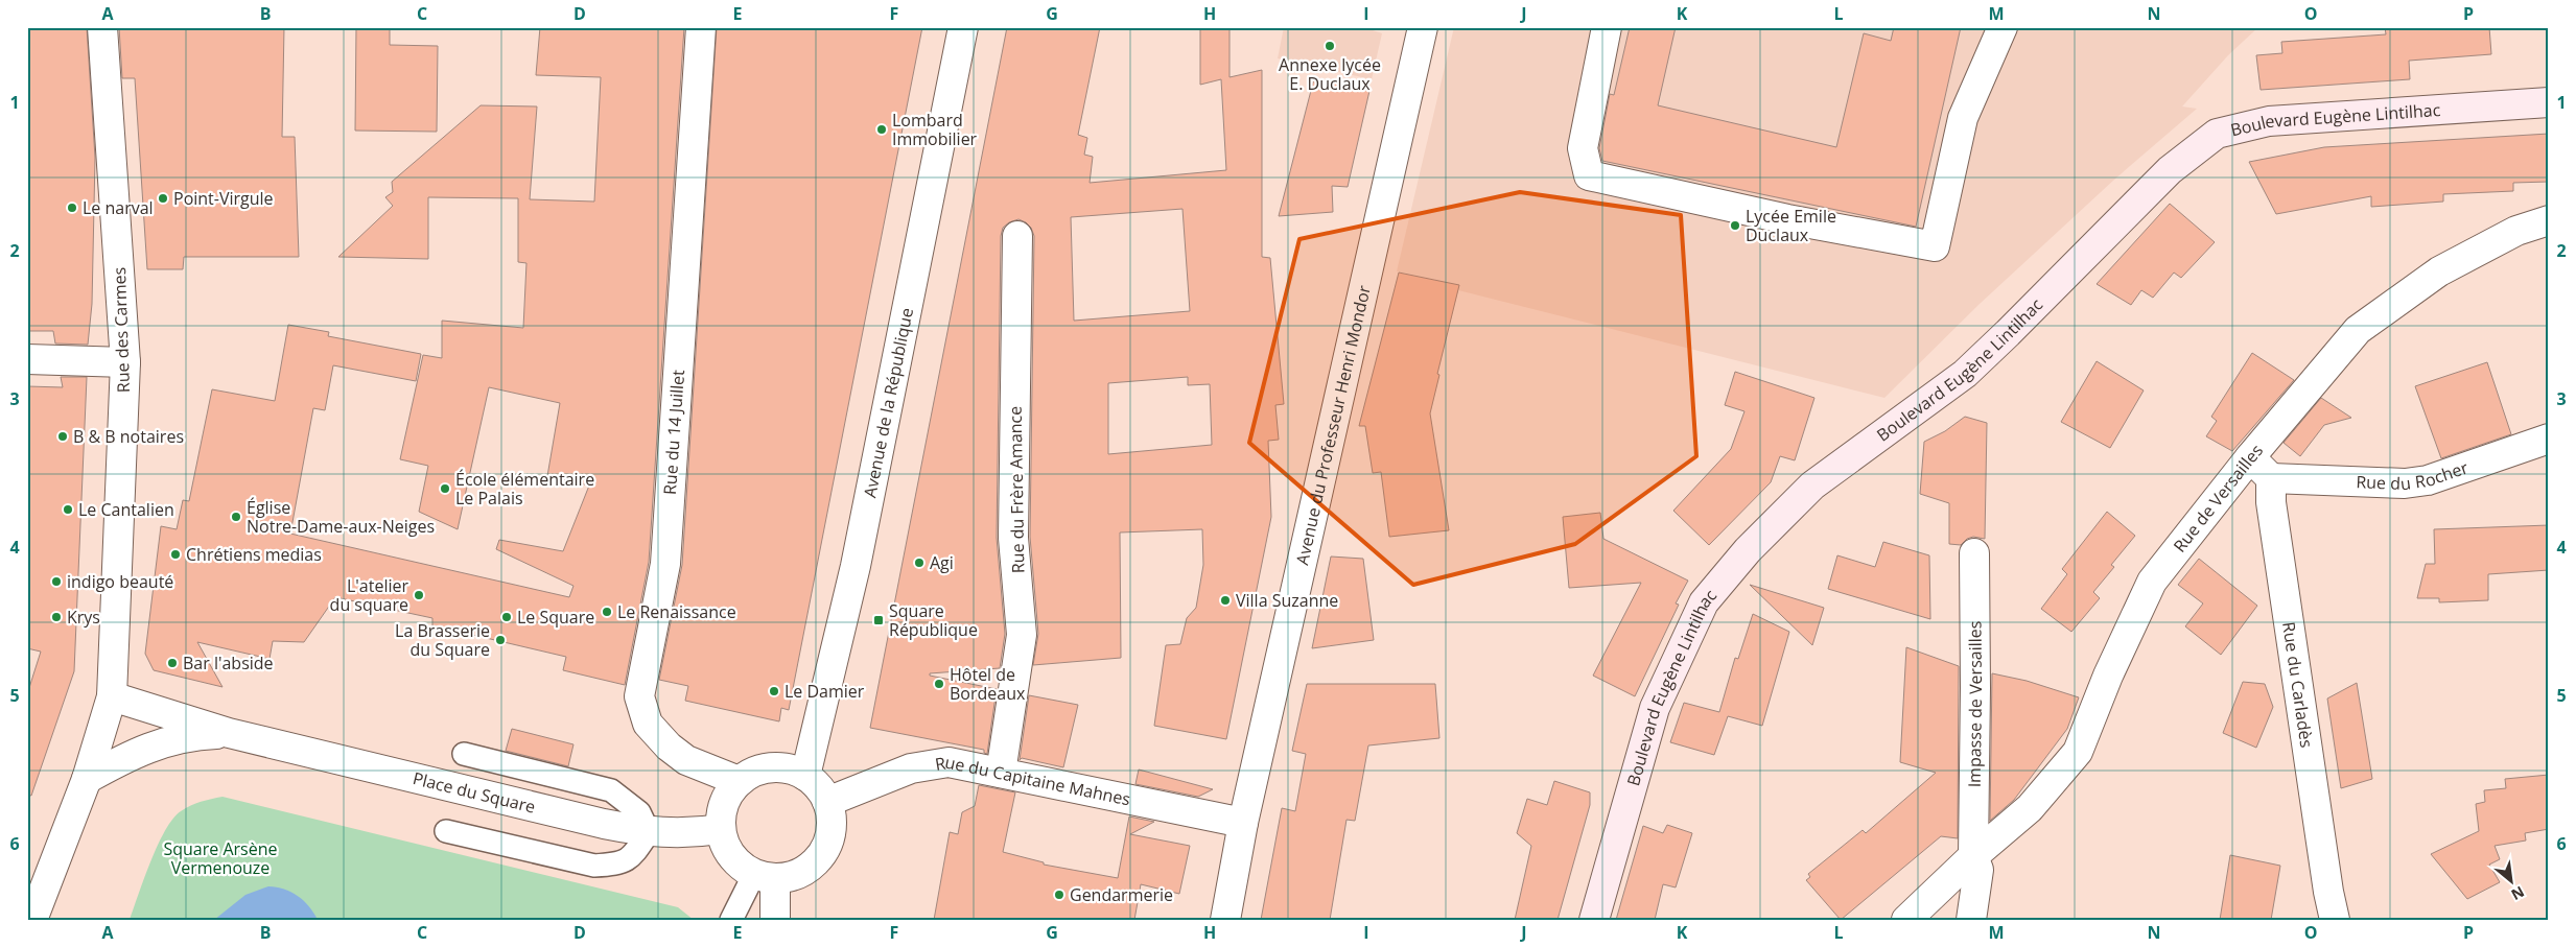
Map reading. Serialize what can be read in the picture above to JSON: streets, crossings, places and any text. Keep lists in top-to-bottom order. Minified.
{"streets":{"main road":["Boulevard Eugène Lintilhac"],"street":["Rue des Carmes","Avenue de la République","Avenue du Professeur Henri Mondor","Rue du 14 Juillet","Rue du Rocher","Rue du Frère Amance","Rue de Versailles","Rue du Carladès","Impasse de Versailles","Rue du Capitaine Mahnes","Place du Square"]},"crossings":[["Rue des Carmes","Place du Square"],["Avenue de la République","Rue du 14 Juillet"],["Avenue de la République","Rue du Capitaine Mahnes"],["Avenue de la République","Place du Square"],["Avenue du Professeur Henri Mondor","Rue du Capitaine Mahnes"],["Rue du 14 Juillet","Rue du Capitaine Mahnes"],["Rue du 14 Juillet","Place du Square"],["Rue du Rocher","Rue du Carladès"],["Rue du Frère Amance","Rue du Capitaine Mahnes"],["Rue de Versailles","Impasse de Versailles"],["Rue du Capitaine Mahnes","Place du Square"]],"parks":["Square Arsène Vermenouze"],"places":{"other":["Annexe lycée E. Duclaux","Lombard Immobilier","Point-Virgule","Le narval","Lycée Emile Duclaux","B & B notaires","École élémentaire Le Palais","Le Cantalien","Église Notre-Dame-aux-Neiges","Chrétiens medias","Agi","indigo beauté","L'atelier du square","Villa Suzanne","Le Renaissance","Krys","Le Square","La Brasserie du Square","Bar l'abside","Hôtel de Bordeaux","Le Damier","Gendarmerie"],"transit":["Square République"]},"north":"bottom right","grid":{"columns":["A","B","C","D","E","F","G","H","I","J","K","L","M","N","O","P"],"rows":["1","2","3","4","5","6"]}}
